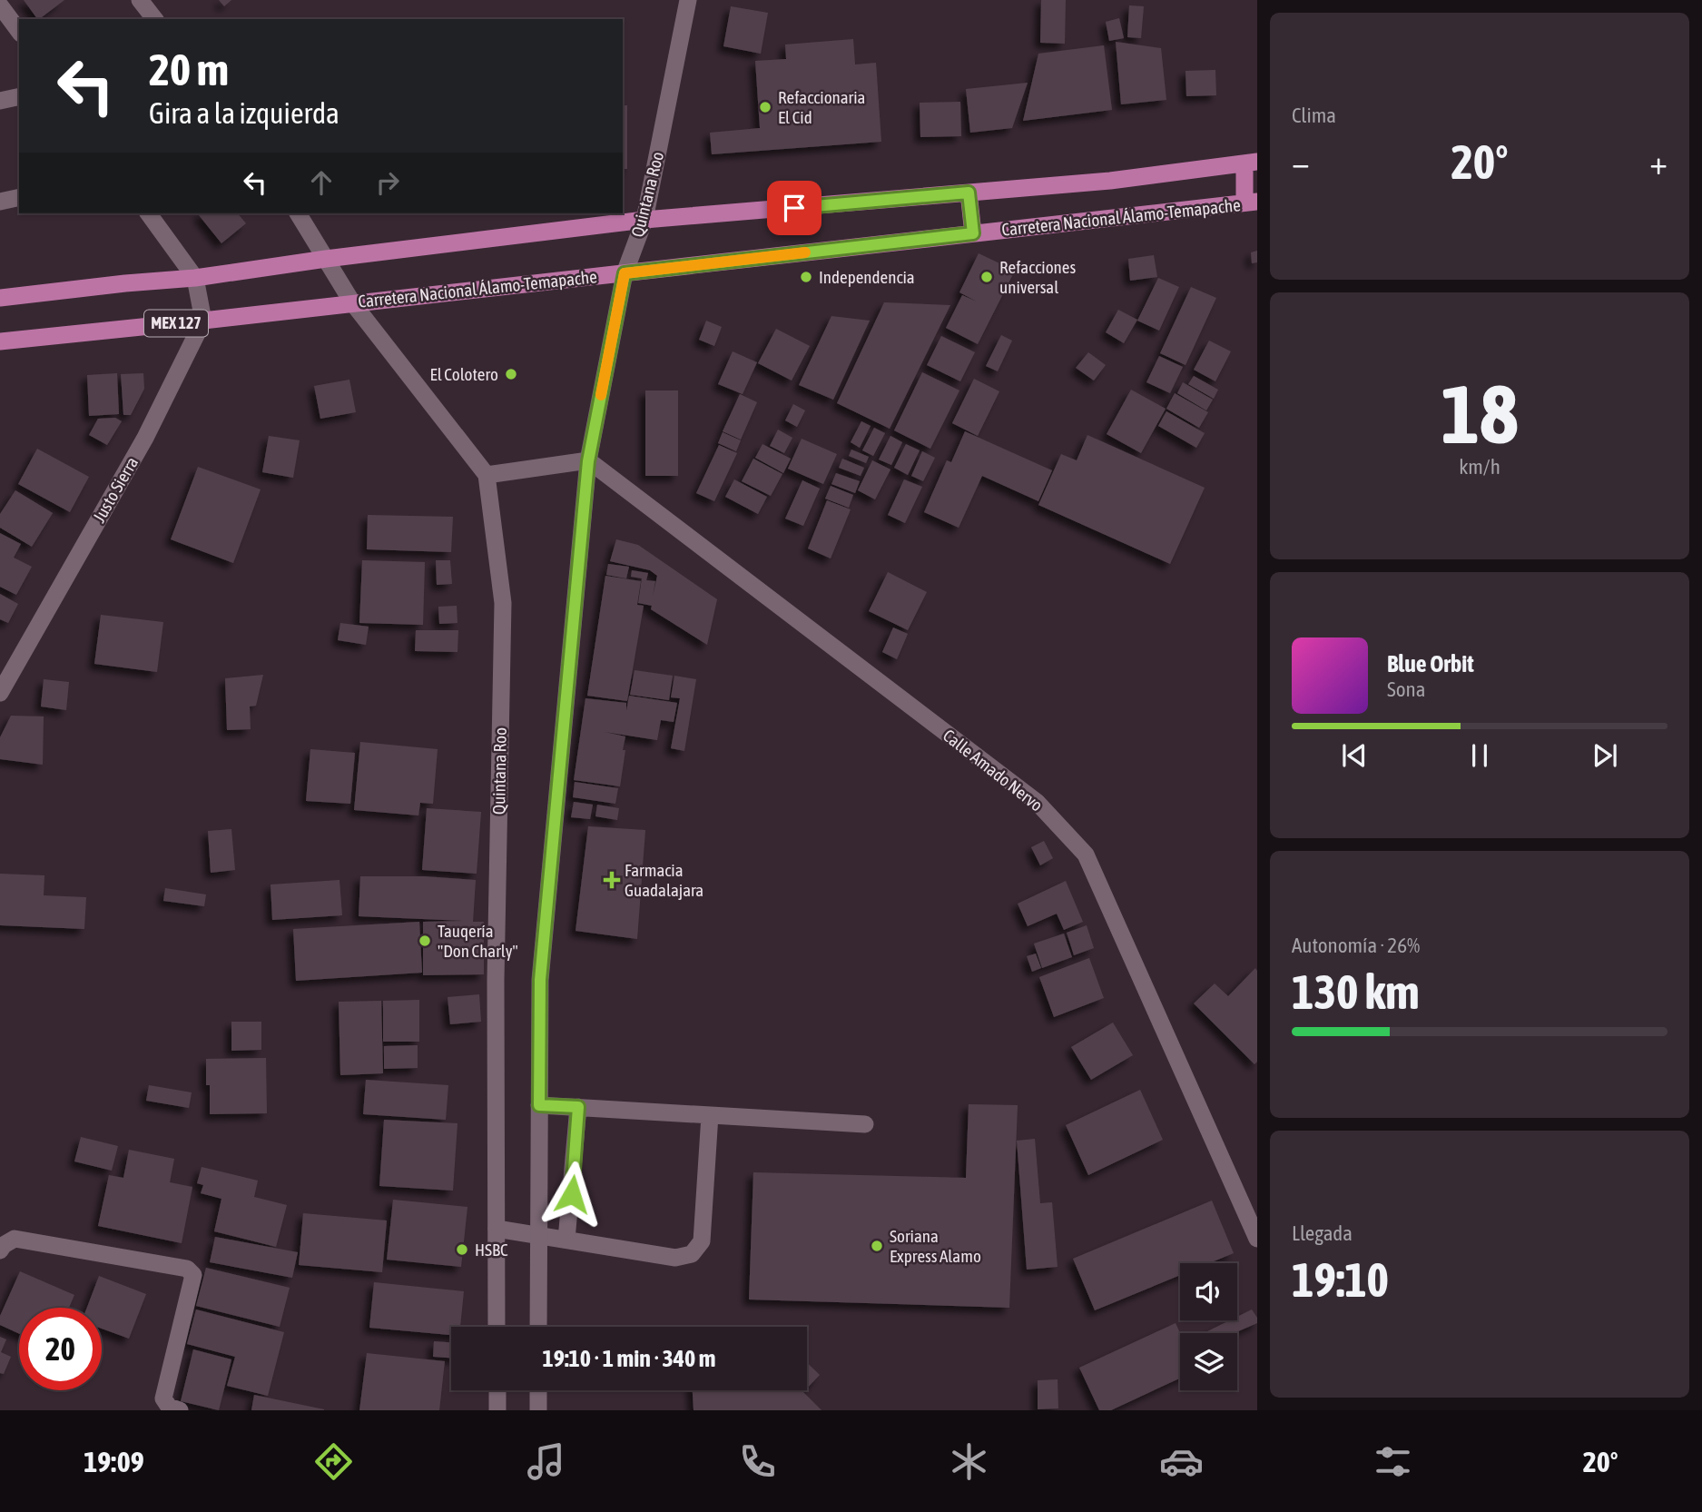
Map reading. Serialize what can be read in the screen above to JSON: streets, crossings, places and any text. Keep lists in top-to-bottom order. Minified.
{"streets":{"main road":["Carretera Nacional Álamo-Temapache","MEX 127"],"street":["Quintana Roo","Justo Sierra","Calle Amado Nervo"]},"crossings":[["Quintana Roo","Carretera Nacional Álamo-Temapache"],["Quintana Roo","Calle Amado Nervo"],["Carretera Nacional Álamo-Temapache","Justo Sierra"]],"places":{"other":["Refaccionaria El Cid","Independencia","Refacciones universal","El Colotero","Tauqería \"Don Charly\"","Soriana Express Alamo","HSBC"],"health":["Farmacia Guadalajara"]},"page":{"tile":["Clima",["18","km/h"],["Autonomía · 26%","130 km"],["Llegada","19:10"]],"turn":["20 m","Gira a la izquierda"],"heat":["−","20°","+"],"song":["Blue Orbit","Sona"],"limit":"20","trip":"19:10 · 1 min · 340 m","tabs":["19:09","20°"]}}
